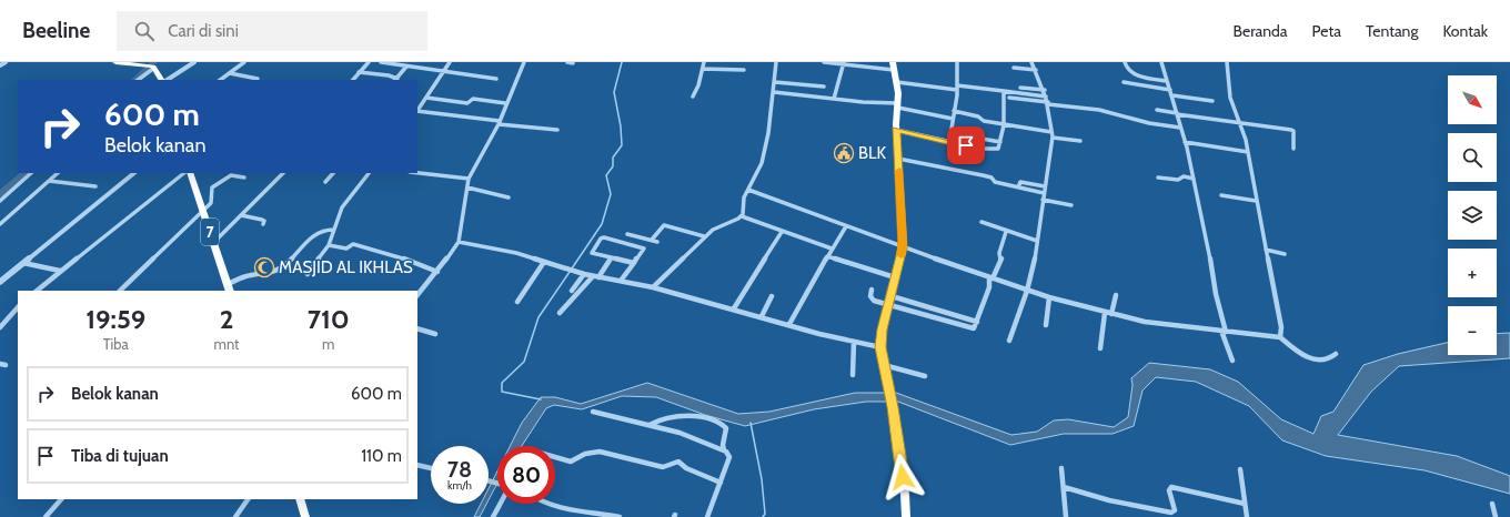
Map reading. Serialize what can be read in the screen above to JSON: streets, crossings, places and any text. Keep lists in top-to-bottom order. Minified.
{"streets":{"highway":["7"]},"places":{"public building":["BLK"],"mosque":["MASJID AL IKHLAS"]},"north":"bottom right","page":{"header":"Beeline","search":"Cari di sini","nav":["Beranda","Peta","Tentang","Kontak"],"map_buttons":["+","−"],"turn":["600 m","Belok kanan"],"eta":["19:59","Tiba","2","mnt","710","m"],"list":[{"name":"Belok kanan","value":"600 m"},{"name":"Tiba di tujuan","value":"110 m"}],"speed":"78 km/h","limit":"80"}}
